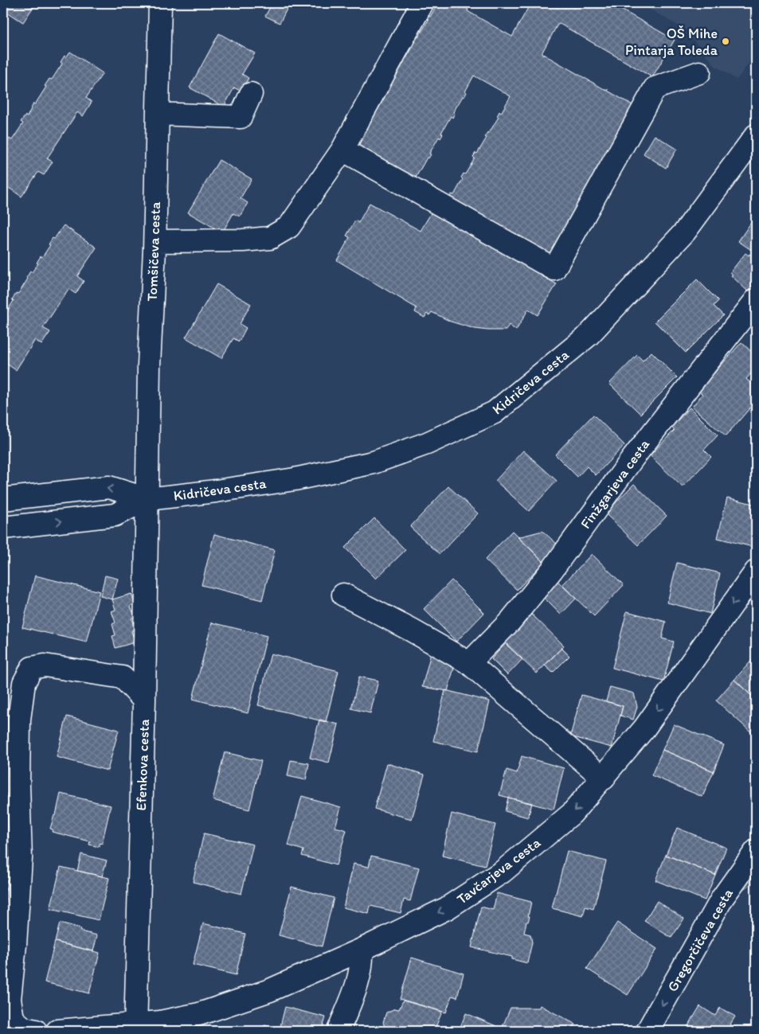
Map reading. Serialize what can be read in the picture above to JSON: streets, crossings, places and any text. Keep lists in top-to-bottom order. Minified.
{"streets":{"street":["Tomšičeva cesta","Kidričeva cesta","Finžgarjeva cesta","Efenkova cesta","Tavčarjeva cesta","Gregorčičeva cesta"]},"crossings":[["Tomšičeva cesta","Kidričeva cesta"],["Tomšičeva cesta","Efenkova cesta"],["Kidričeva cesta","Efenkova cesta"],["Efenkova cesta","Tavčarjeva cesta"]],"one_way":["Tavčarjeva cesta","Gregorčičeva cesta"],"places":["OŠ Mihe Pintarja Toleda"]}
